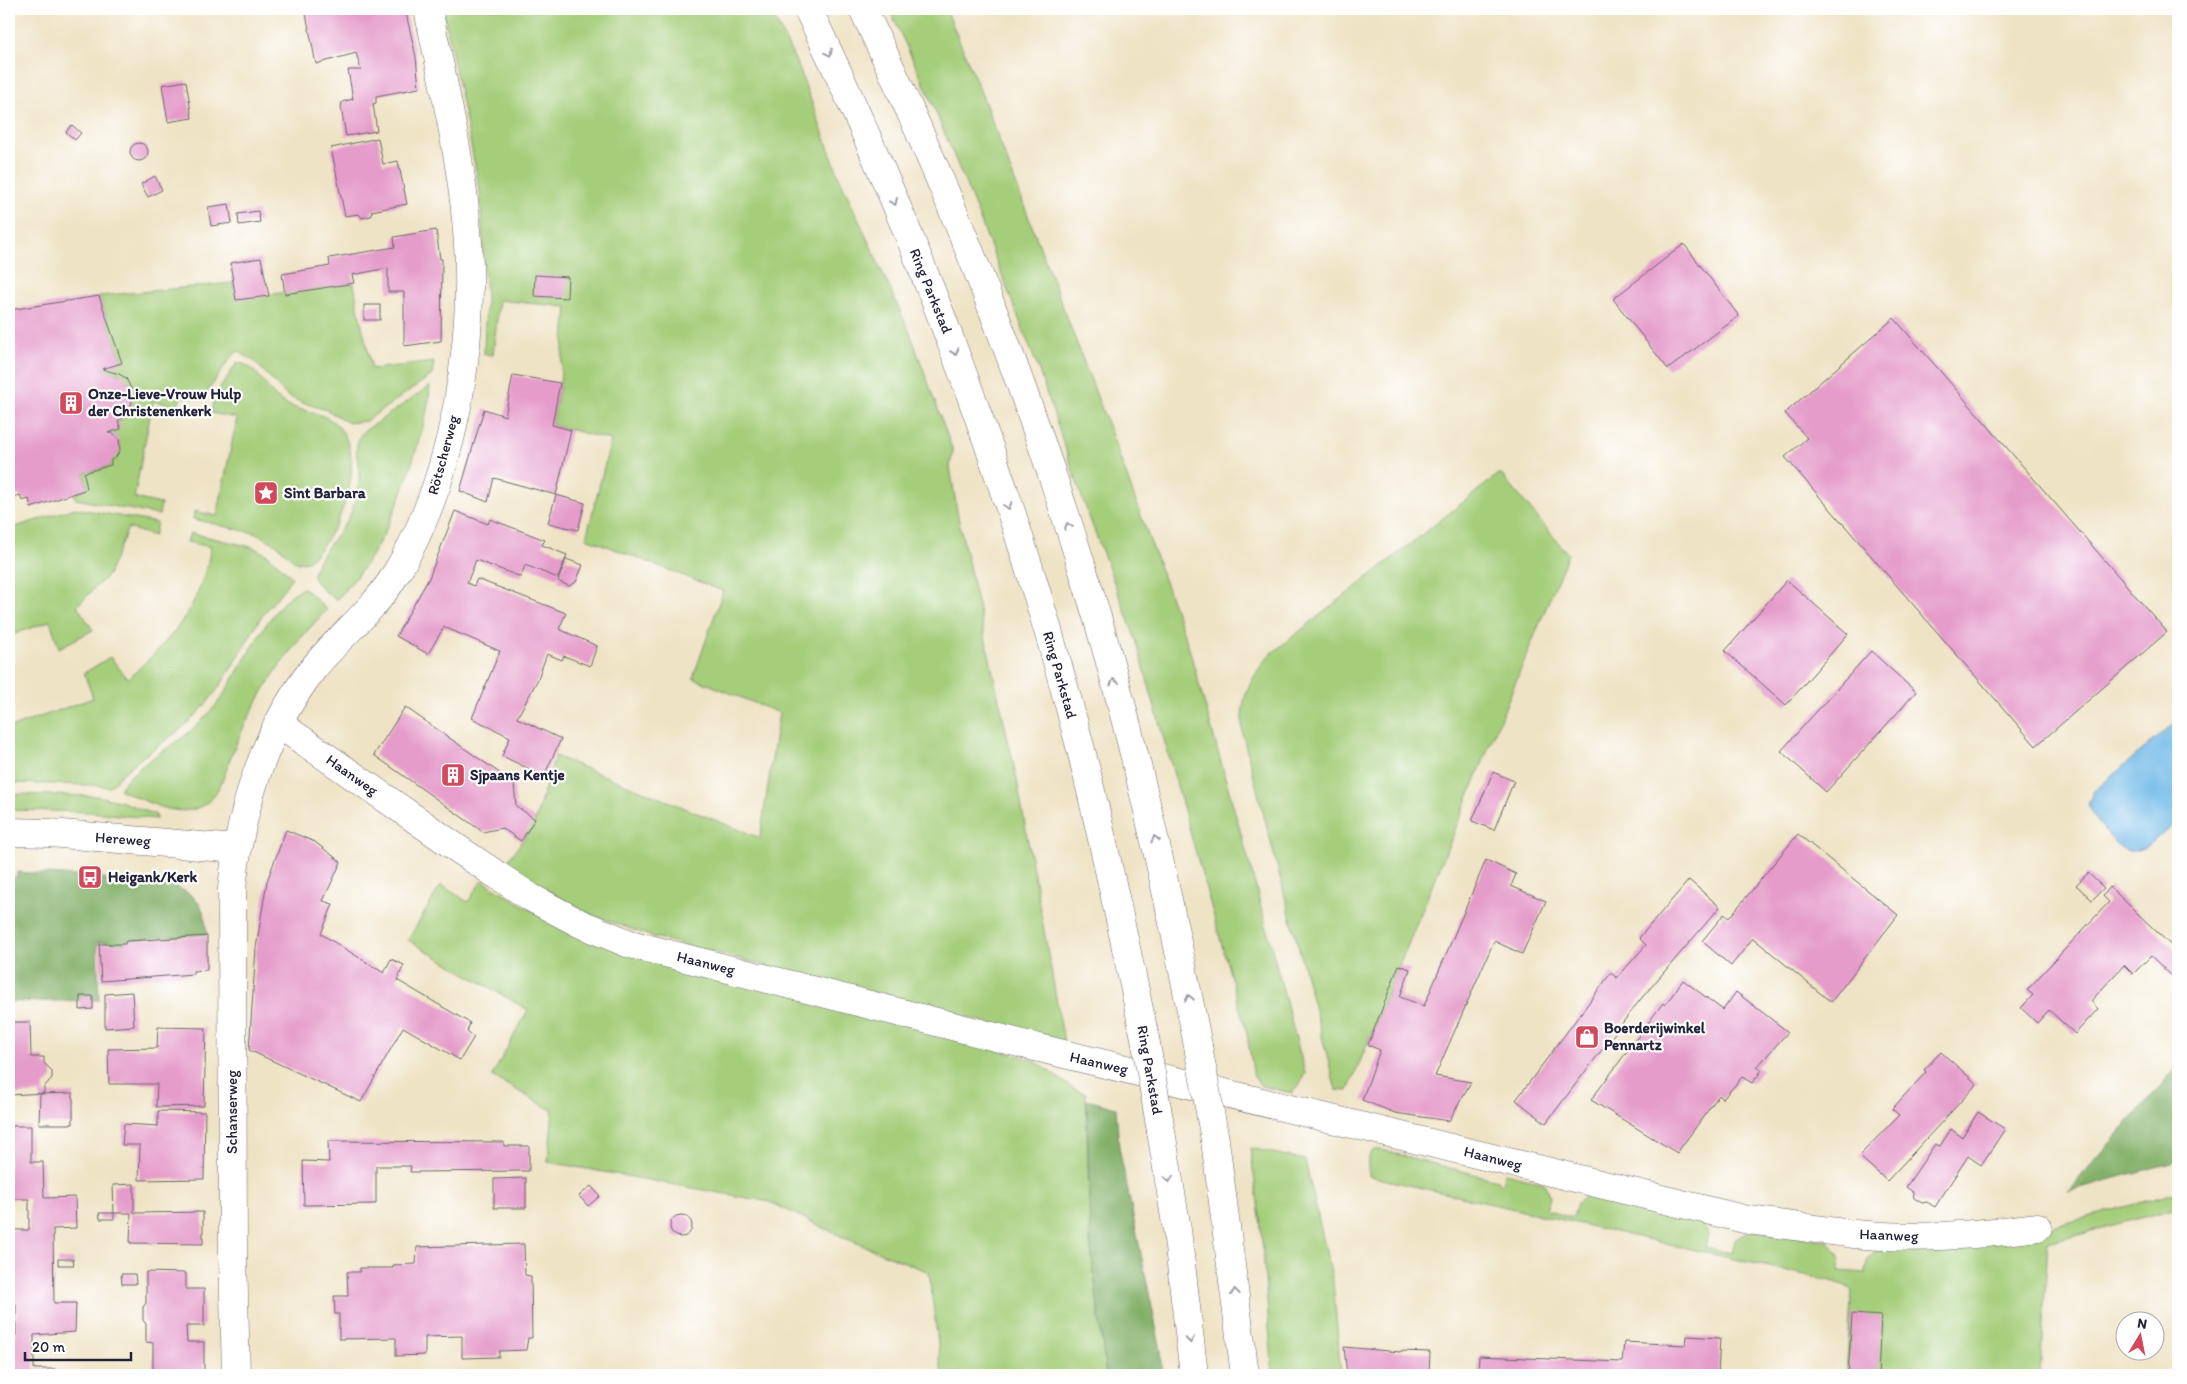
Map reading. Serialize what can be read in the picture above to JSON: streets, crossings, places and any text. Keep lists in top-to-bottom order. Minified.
{"streets":{"main road":["Ring Parkstad","Rötscherweg","Haanweg","Hereweg","Schanserweg"]},"crossings":[["Rötscherweg","Haanweg"],["Rötscherweg","Hereweg"],["Rötscherweg","Schanserweg"],["Hereweg","Schanserweg"]],"places":{"building":["Onze-Lieve-Vrouw Hulp der Christenenkerk","Sjpaans Kentje"],"place":["Sint Barbara"],"bus stop":["Heigank/Kerk"],"shop":["Boerderijwinkel Pennartz"]},"scale_bar":"20 m","north":"top"}
